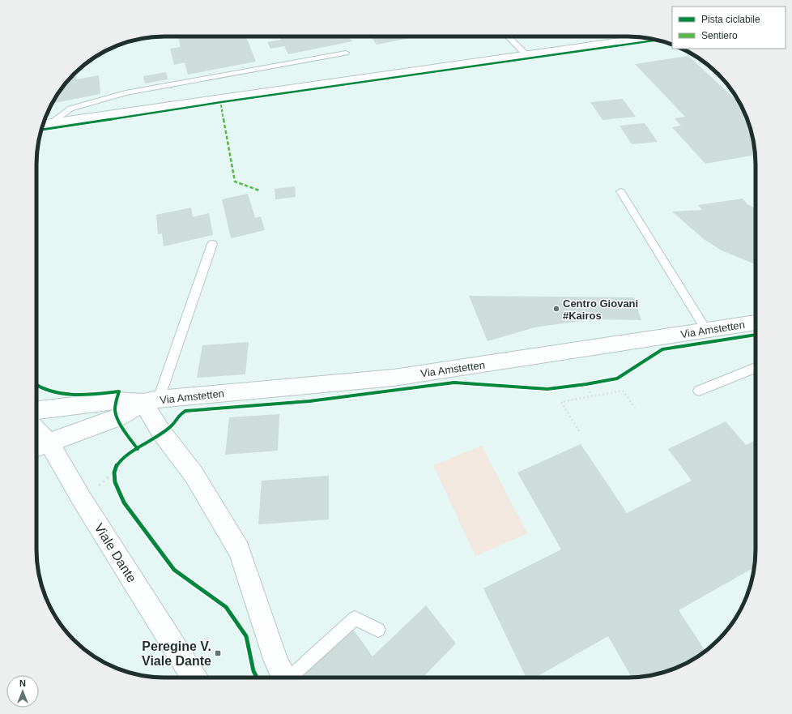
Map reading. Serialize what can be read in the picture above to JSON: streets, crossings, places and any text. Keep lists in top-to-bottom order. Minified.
{"streets":{"street":["Via Amstetten","Viale Dante"]},"crossings":[["Via Amstetten","Viale Dante"]],"places":{"other":["Centro Giovani #Kairos"],"transit":["Peregine V. Viale Dante"]},"legend":["Pista ciclabile","Sentiero"],"north":"top"}
